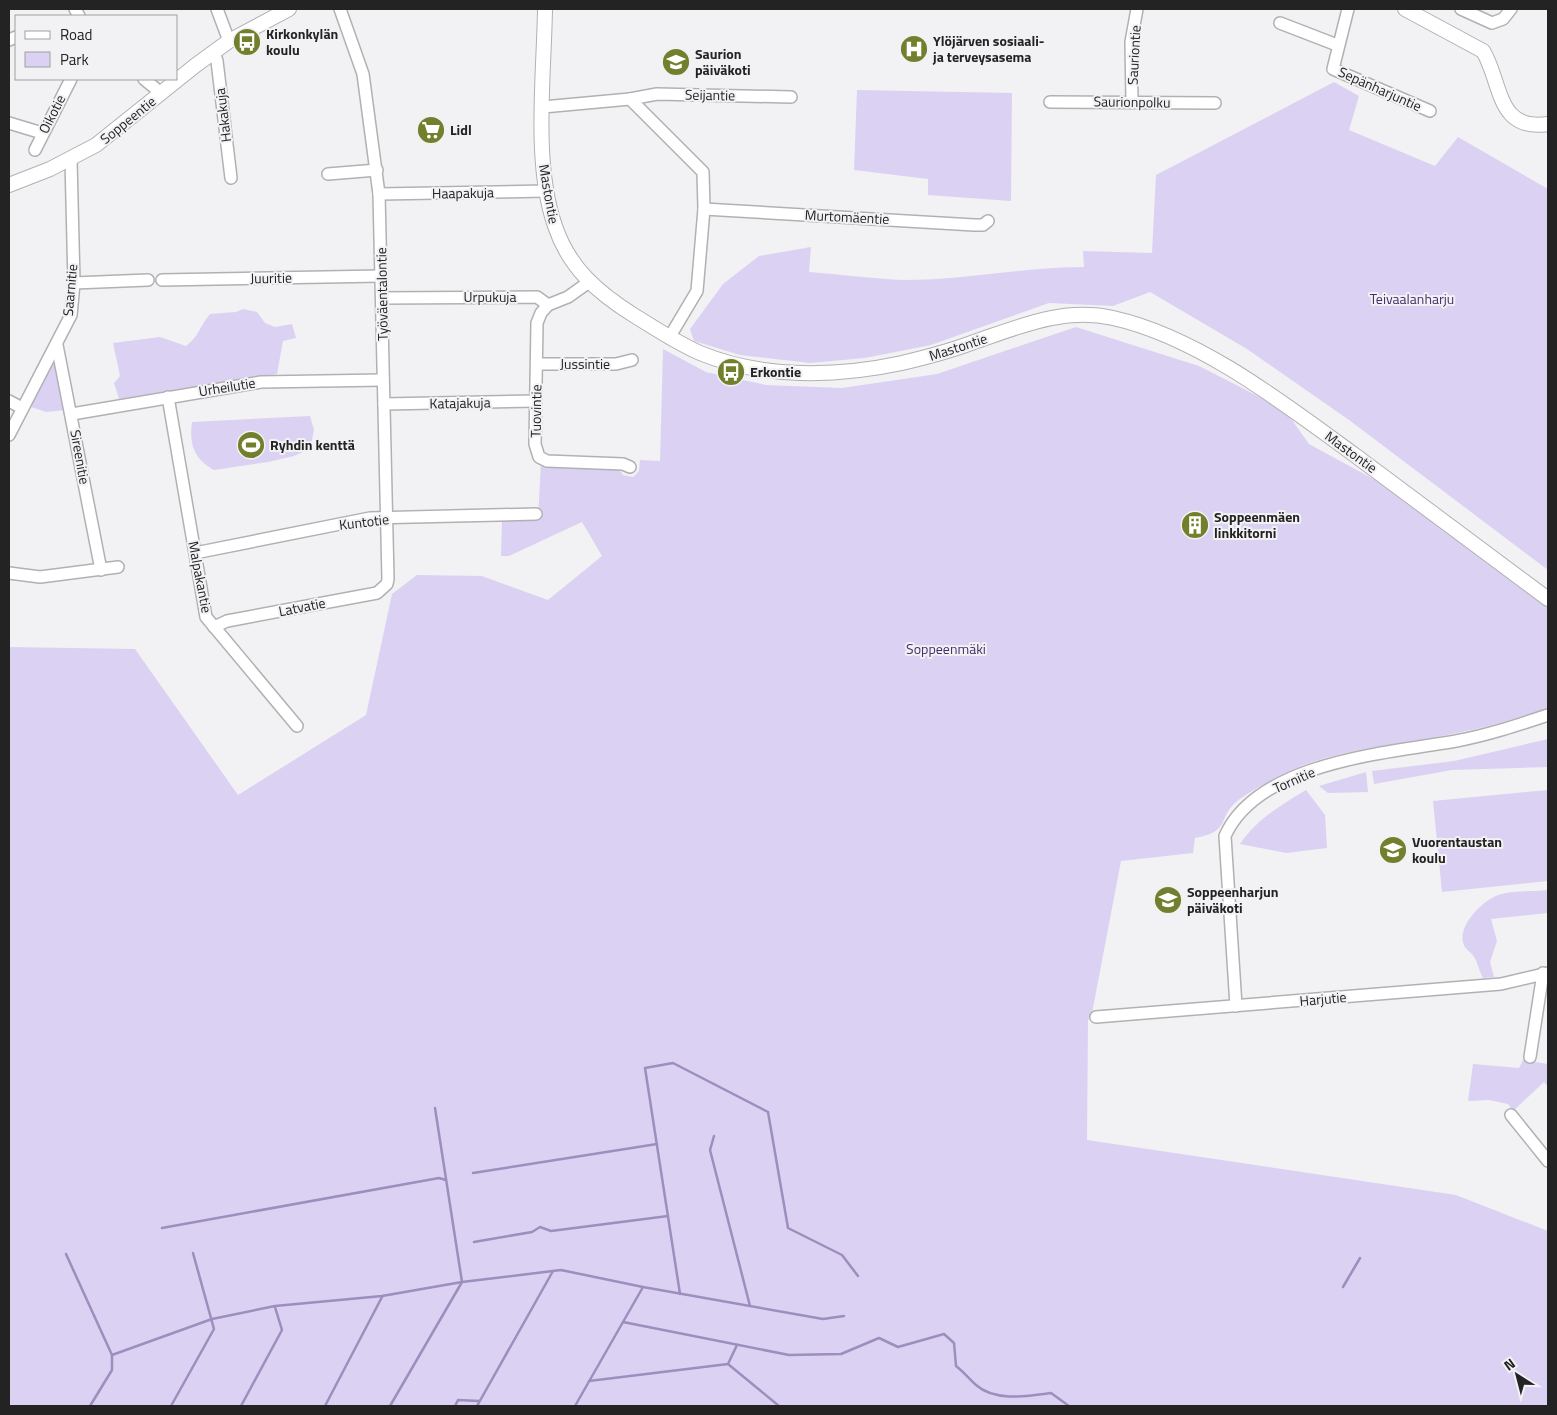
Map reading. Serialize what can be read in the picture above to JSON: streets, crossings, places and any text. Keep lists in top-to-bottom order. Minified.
{"streets":{"main road":["Soppeentie","Mastontie"],"street":["Sauriontie","Sepänharjuntie","Seijantie","Saurionpolku","Oikotie","Hakakuja","Haapakuja","Murtomäentie","Juuritie","Saarnitie","Työväentalontie","Urpukuja","Jussintie","Urheilutie","Katajakuja","Tuovintie","Sireenitie","Kuntotie","Malpakantie","Latvatie","Tornitie","Harjutie"]},"crossings":[["Sauriontie","Saurionpolku"],["Hakakuja","Soppeentie"],["Soppeentie","Saarnitie"],["Haapakuja","Mastontie"],["Haapakuja","Työväentalontie"],["Juuritie","Työväentalontie"],["Saarnitie","Sireenitie"],["Työväentalontie","Urpukuja"],["Työväentalontie","Urheilutie"],["Työväentalontie","Katajakuja"],["Työväentalontie","Kuntotie"],["Työväentalontie","Latvatie"],["Urpukuja","Tuovintie"],["Jussintie","Tuovintie"],["Urheilutie","Sireenitie"],["Urheilutie","Malpakantie"],["Katajakuja","Tuovintie"],["Kuntotie","Malpakantie"],["Malpakantie","Latvatie"],["Tornitie","Harjutie"]],"parks":["Teivaalanharju","Soppeenmäki"],"places":{"bus stop":["Kirkonkylän koulu","Erkontie"],"hospital":["Ylöjärven sosiaali- ja terveysasema"],"school or university":["Saurion päiväkoti","Vuorentaustan koulu","Soppeenharjun päiväkoti"],"supermarket":["Lidl"],"sports":["Ryhdin kenttä"],"building":["Soppeenmäen linkkitorni"]},"legend":["Road","Park"],"north":"top left"}
